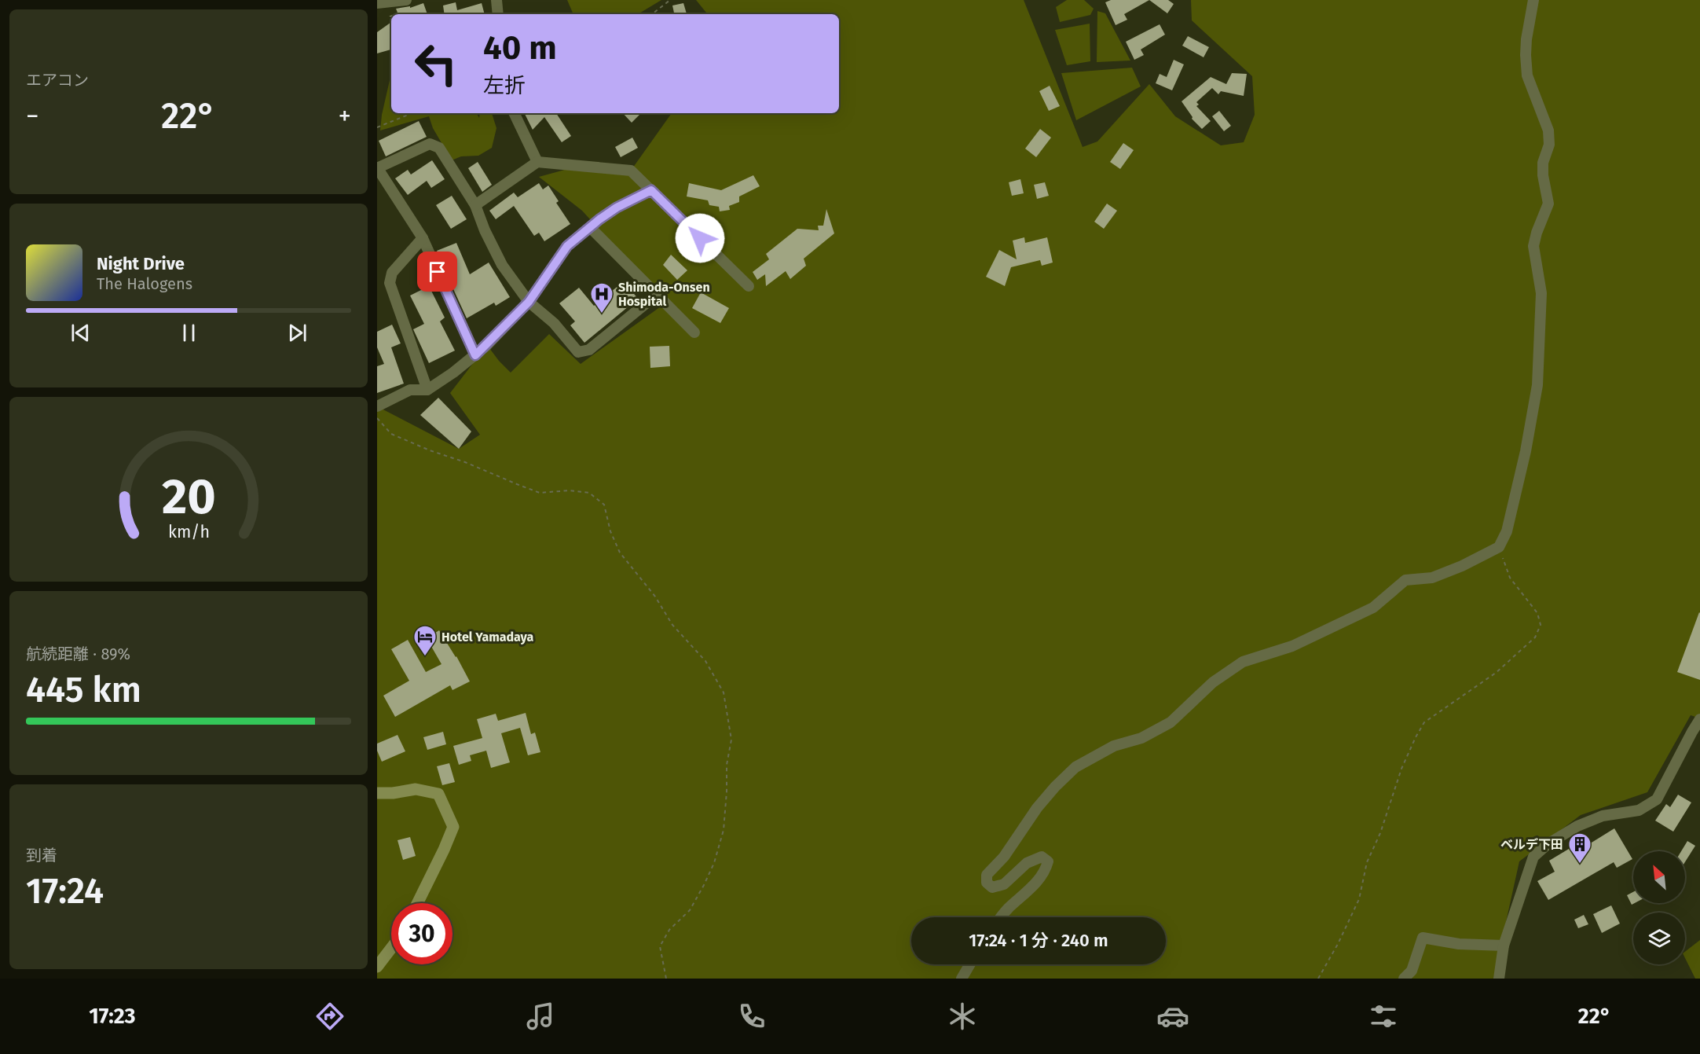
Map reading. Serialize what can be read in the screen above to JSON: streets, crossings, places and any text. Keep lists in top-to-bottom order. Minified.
{"places":{"hospital":["Shimoda-Onsen Hospital"],"hotel":["Hotel Yamadaya"],"building":["ベルデ下田"]},"north":"top left","page":{"tile":["エアコン",["航続距離 · 89%","445 km"],["到着","17:24"]],"turn":["40 m","左折"],"heat":["−","22°","+"],"song":["Night Drive","The Halogens"],"limit":"30","trip":"17:24 · 1 分 · 240 m","tabs":["17:23","22°"],"gauge":["20","km/h"]}}
